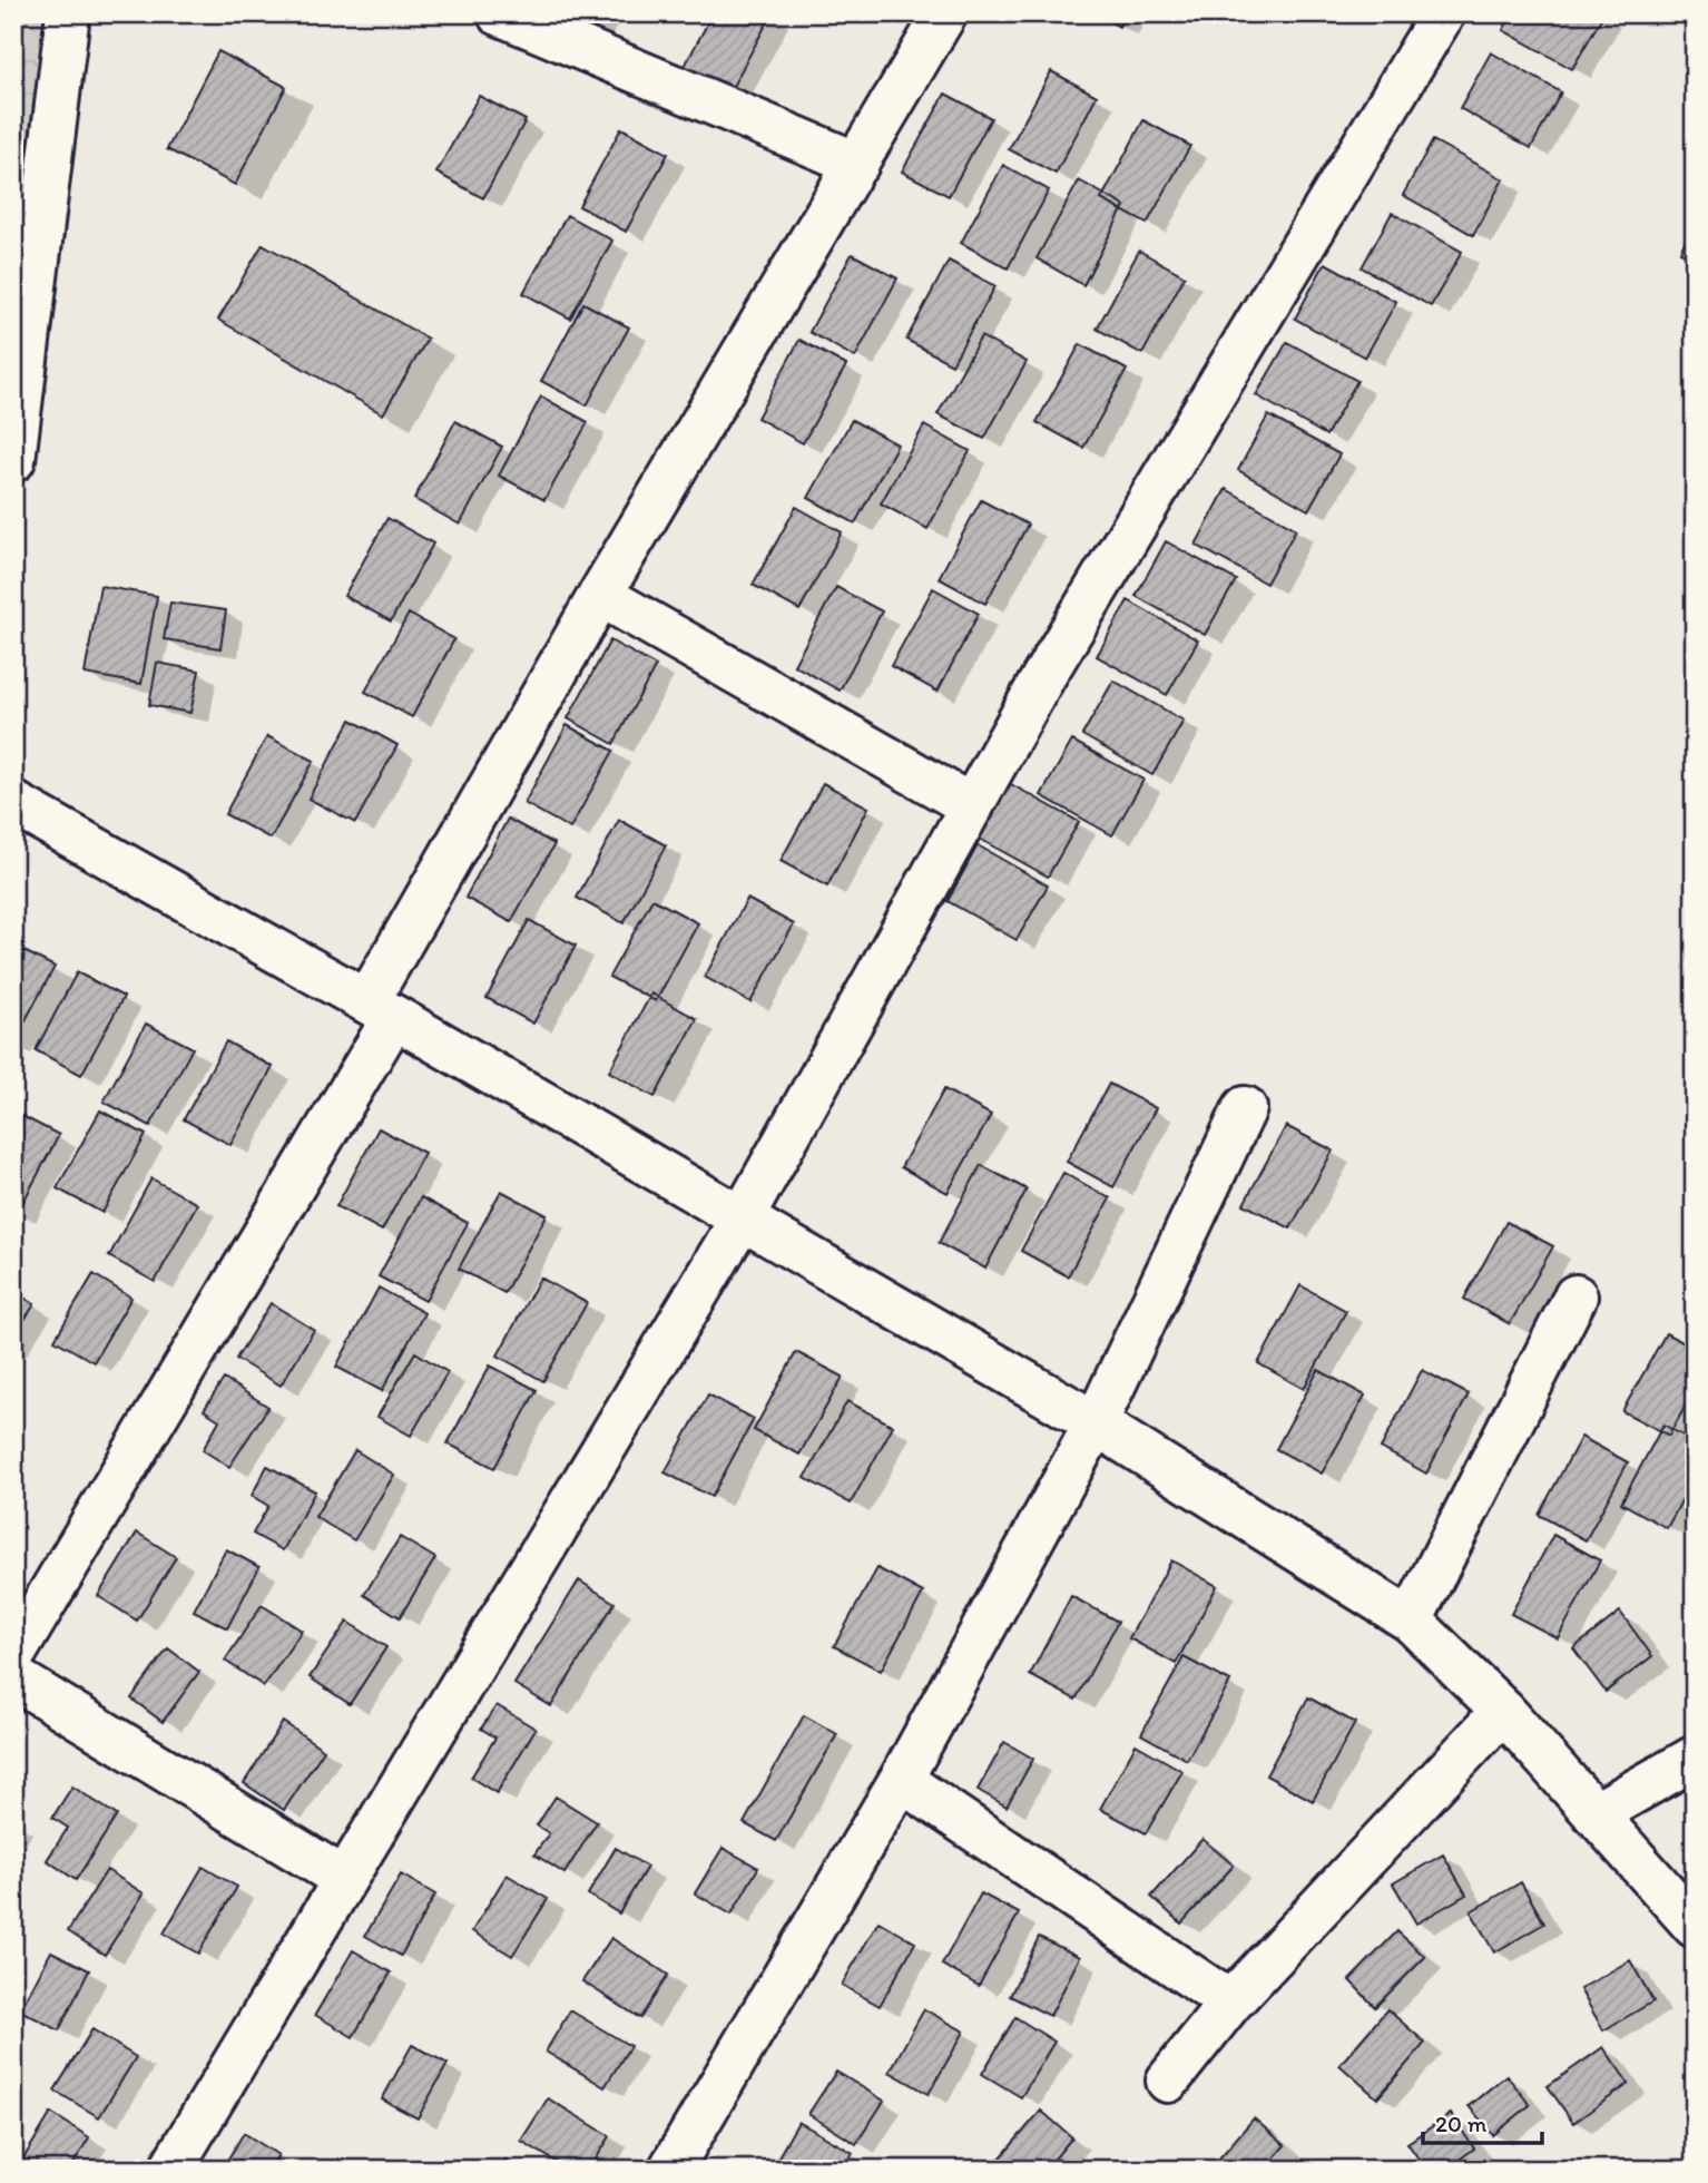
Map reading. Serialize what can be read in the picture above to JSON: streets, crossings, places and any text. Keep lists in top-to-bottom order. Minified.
{"scale_bar":"20 m"}
